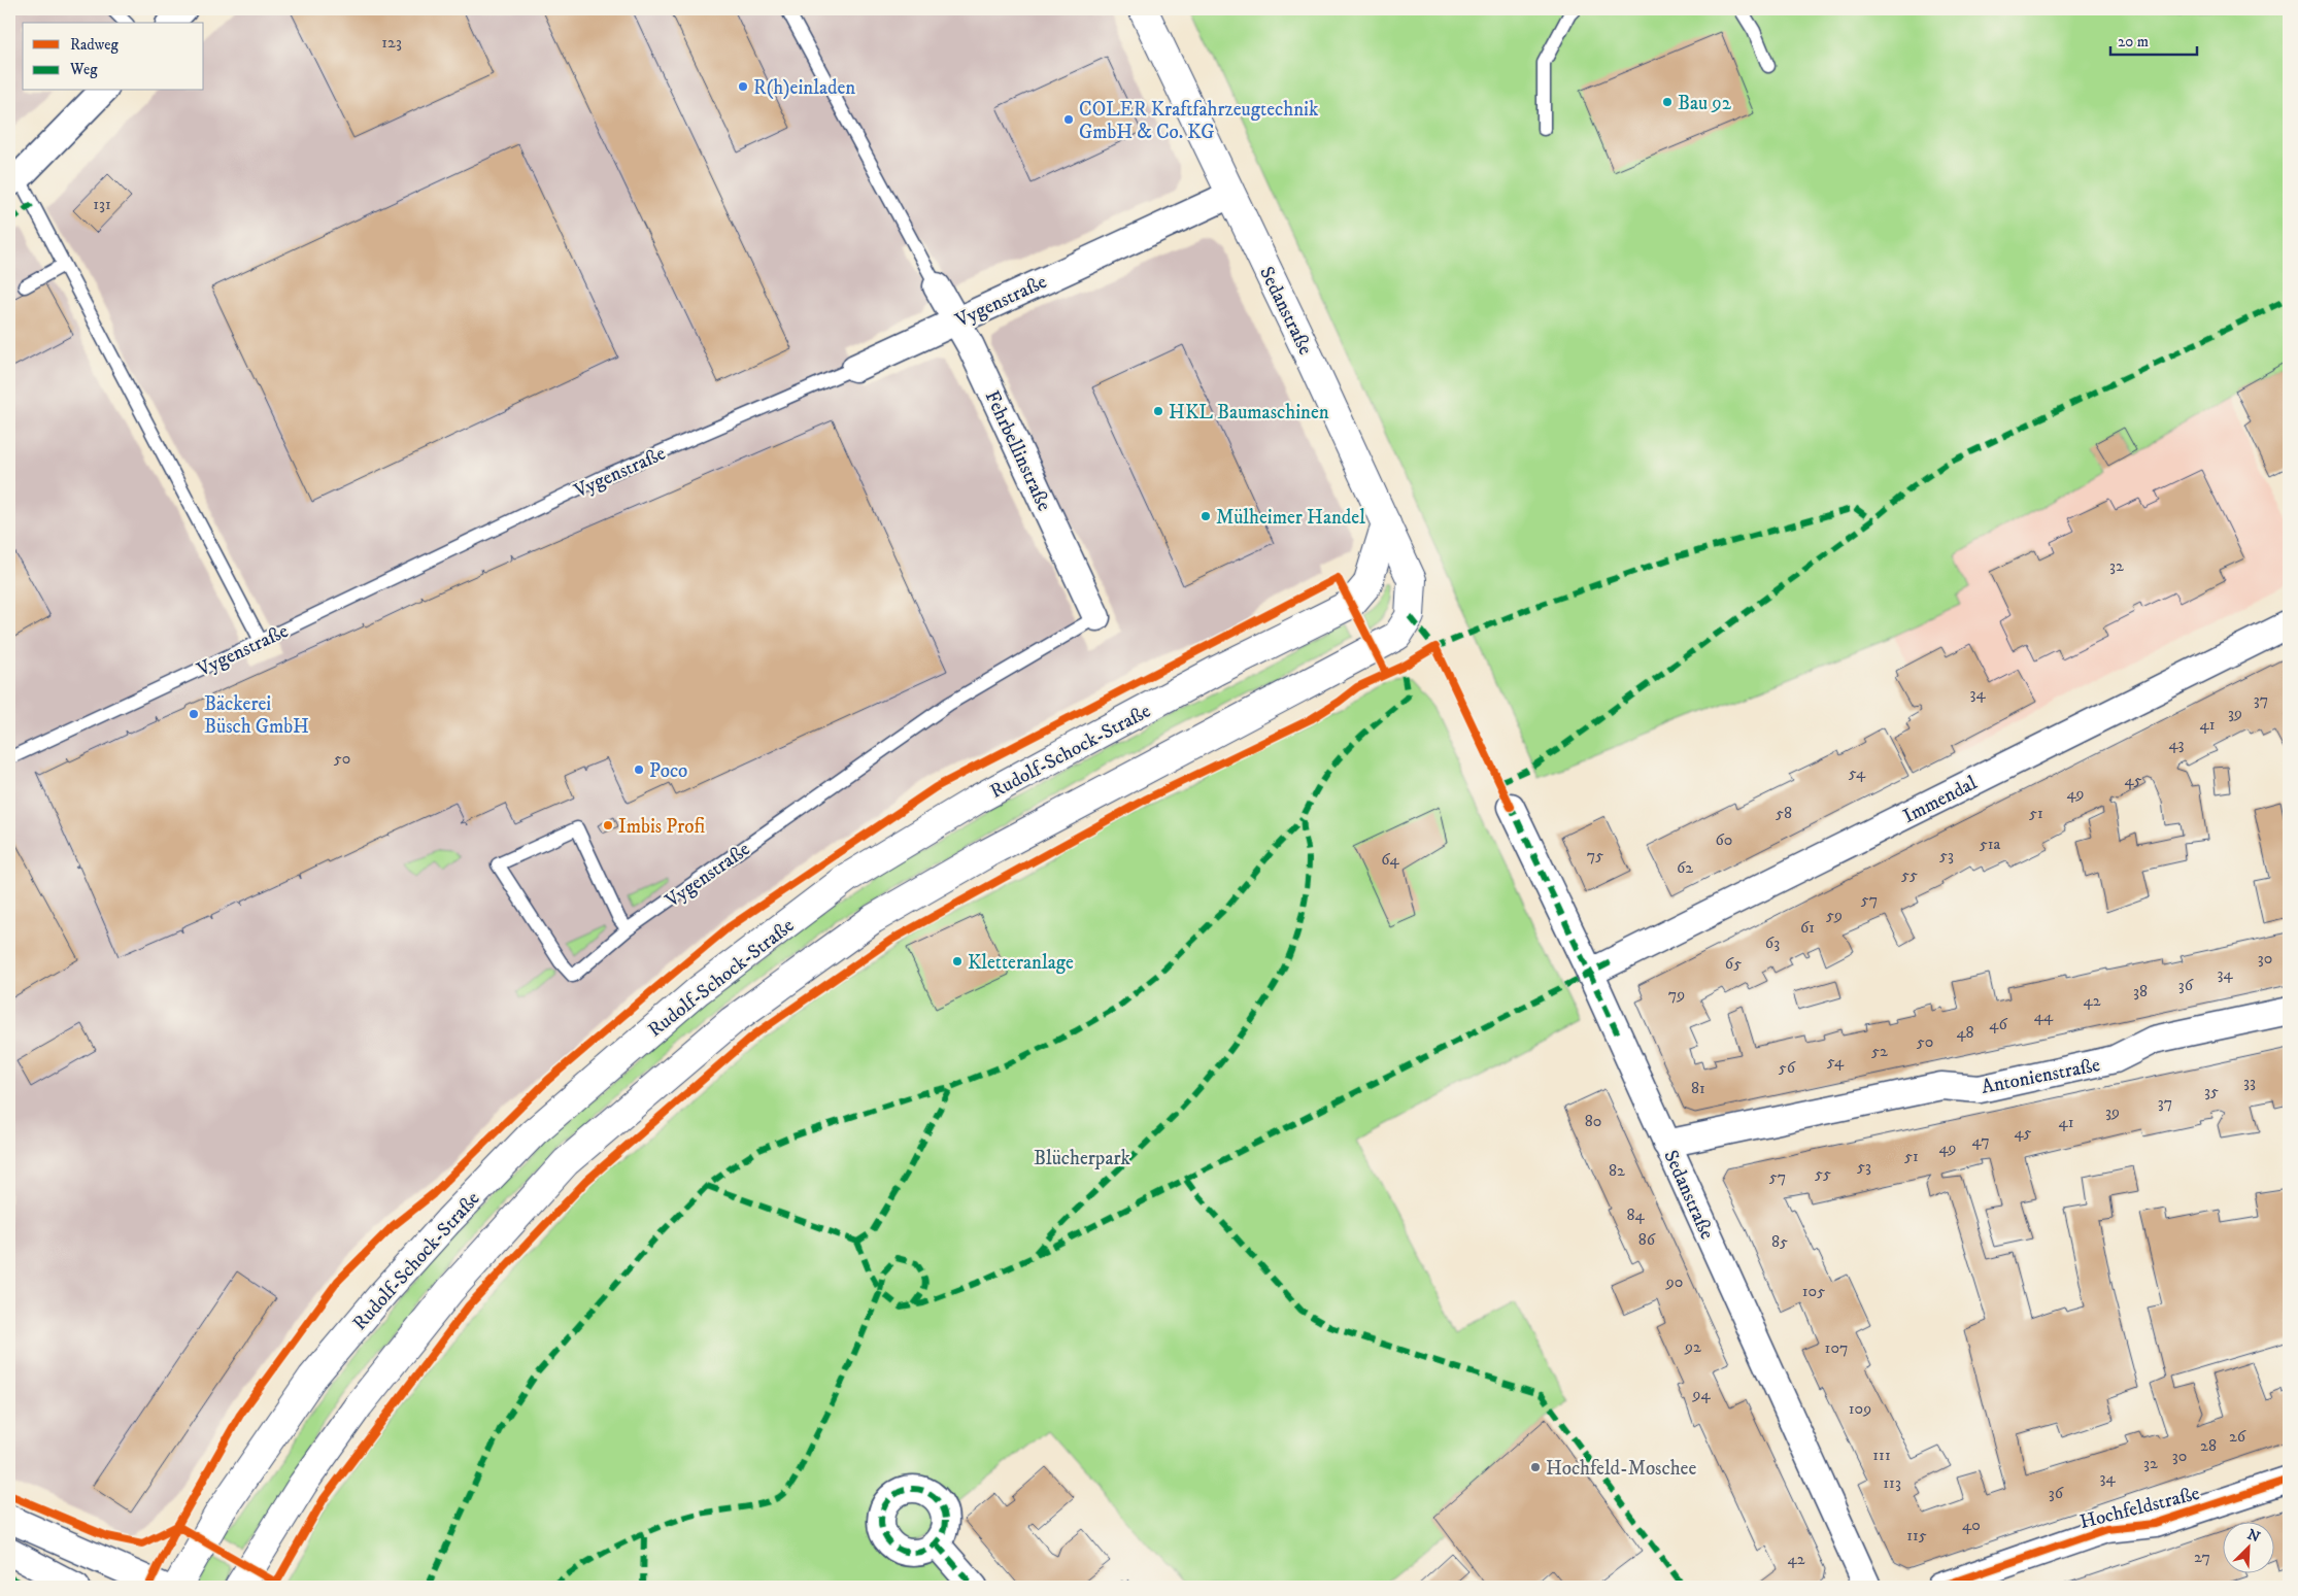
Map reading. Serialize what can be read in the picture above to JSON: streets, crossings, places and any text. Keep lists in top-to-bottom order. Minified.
{"streets":{"main road":["Sedanstraße","Rudolf-Schock-Straße"],"street":["Vygenstraße","Fehrbellinstraße","Immendal","Antonienstraße","Hochfeldstraße"]},"crossings":[["Vygenstraße","Sedanstraße"],["Vygenstraße","Fehrbellinstraße"],["Sedanstraße","Rudolf-Schock-Straße"],["Sedanstraße","Immendal"],["Sedanstraße","Antonienstraße"]],"parks":["Blücherpark"],"places":["R(h)einladen","Bau 92","COLER Kraftfahrzeugtechnik GmbH & Co. KG","HKL Baumaschinen","Mülheimer Handel","Bäckerei Büsch GmbH","Poco","Imbis Profi","Kletteranlage","Hochfeld-Moschee"],"house_numbers":["123","131","32","34","37","39","41","43","50","54","45","49","58","51","60","51a","75","53","64","62","55","57","59","61","63","30","65","34","36","38","79","42","44","46","48","50","52","54","56","33","81","35","37","39","80","41","45","47","49","51","53","82","55","57","84","86","85","90","105","92","107","94","109","26","28","111","30","32","34","113","36","40","115","27","42"],"legend":["Radweg","Weg"],"scale_bar":"20 m","north":"top right"}
